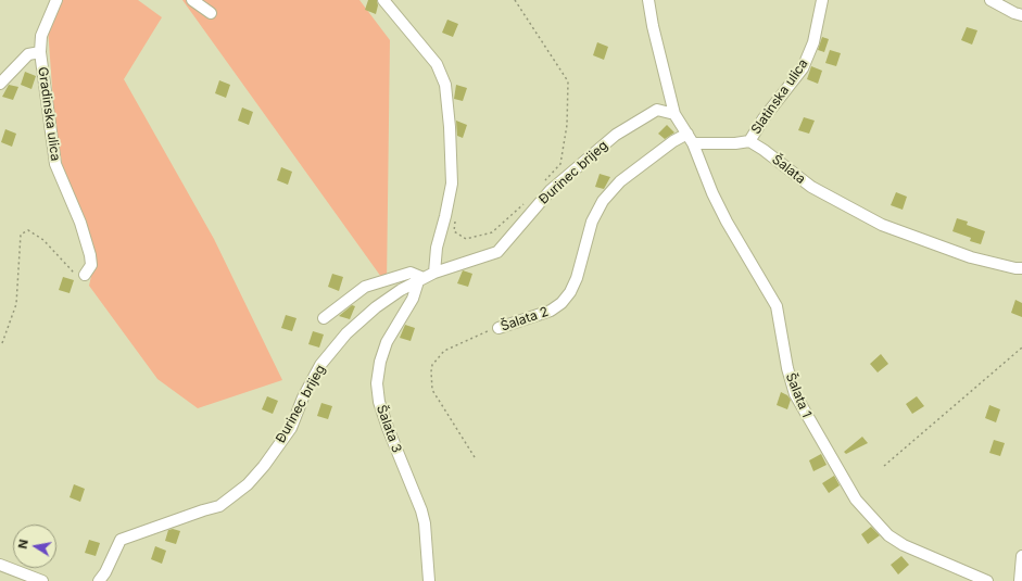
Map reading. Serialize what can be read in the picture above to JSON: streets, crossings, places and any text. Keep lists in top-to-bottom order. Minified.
{"streets":{"street":["Slatinska ulica","Gradinska ulica","Šalata","Đurinec brijeg","Šalata 2","Šalata 1","Šalata 3"]},"crossings":[["Slatinska ulica","Šalata"],["Đurinec brijeg","Šalata 3"],["Šalata 2","Šalata 1"]],"north":"left"}
